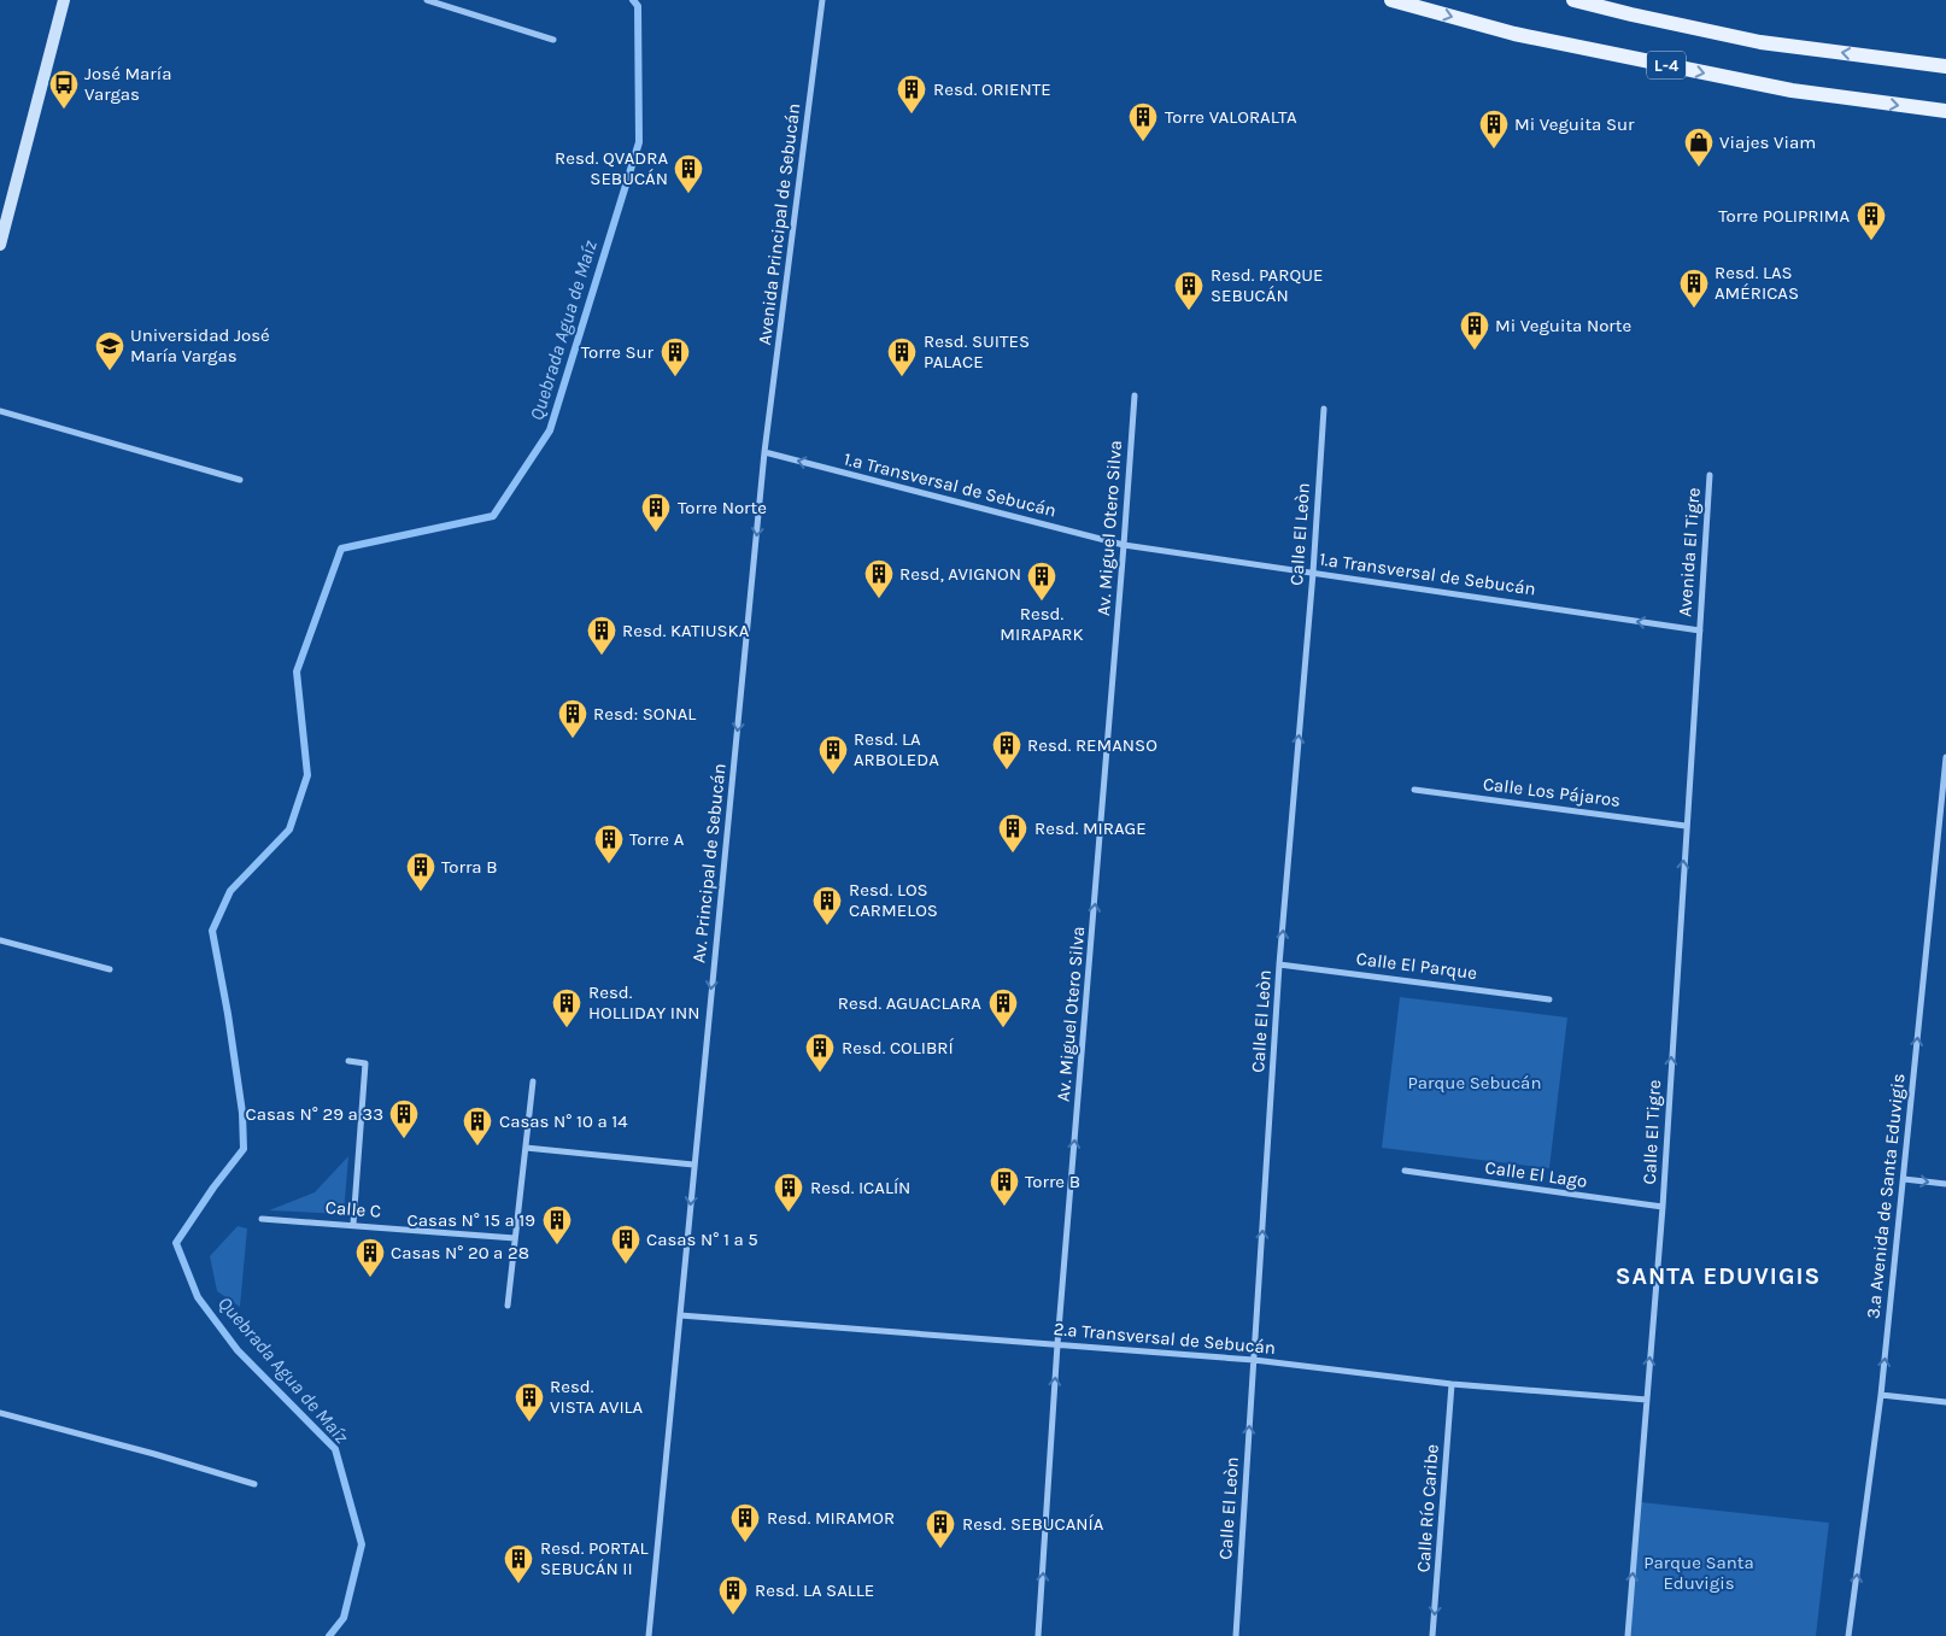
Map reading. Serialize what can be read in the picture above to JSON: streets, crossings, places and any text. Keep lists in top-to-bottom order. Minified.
{"streets":{"main road":["L-4"],"street":["Avenida Principal de Sebucán","1.ª Transversal de Sebucán","Av. Miguel Otero Silva","Calle El Leòn","Avenida El Tigre","Calle Los Pájaros","Av. Principal de Sebucán","Calle El Parque","Calle El Tigre","Calle El Lago","3.ª Avenida de Santa Eduvigis","Calle C","2.ª Transversal de Sebucán","Calle Río Caribe"]},"crossings":[["Avenida Principal de Sebucán","1.ª Transversal de Sebucán"],["Avenida Principal de Sebucán","Av. Principal de Sebucán"],["1.ª Transversal de Sebucán","Av. Miguel Otero Silva"],["1.ª Transversal de Sebucán","Calle El Leòn"],["1.ª Transversal de Sebucán","Avenida El Tigre"],["1.ª Transversal de Sebucán","Av. Principal de Sebucán"],["1.ª Transversal de Sebucán","Calle El Tigre"],["Av. Miguel Otero Silva","2.ª Transversal de Sebucán"],["Calle El Leòn","Calle El Parque"],["Calle El Leòn","2.ª Transversal de Sebucán"],["Avenida El Tigre","Calle El Tigre"],["Calle Los Pájaros","Calle El Tigre"],["Av. Principal de Sebucán","2.ª Transversal de Sebucán"],["Calle El Tigre","Calle El Lago"],["Calle El Tigre","2.ª Transversal de Sebucán"],["2.ª Transversal de Sebucán","Calle Río Caribe"]],"one_way":["1.ª Transversal de Sebucán","Av. Miguel Otero Silva","Calle El Leòn","Av. Principal de Sebucán","Calle El Tigre","3.ª Avenida de Santa Eduvigis","Calle Río Caribe"],"districts":["SANTA EDUVIGIS"],"water":["Quebrada Agua de Maíz"],"parks":["Parque Sebucán","Parque Santa Eduvigis"],"places":{"bus stop":["José María Vargas"],"building":["Resd. ORIENTE","Torre VALORALTA","Mi Veguita Sur","Resd. QVADRA SEBUCÁN","Torre POLIPRIMA","Resd. LAS AMÉRICAS","Resd. PARQUE SEBUCÁN","Mi Veguita Norte","Torre Sur","Resd. SUITES PALACE","Torre Norte","Resd, AVIGNON","Resd. MIRAPARK","Resd. KATIUSKA","Resd: SONAL","Resd. REMANSO","Resd. LA ARBOLEDA","Resd. MIRAGE","Torre A","Torra B","Resd. LOS CARMELOS","Resd. HOLLIDAY INN","Resd. AGUACLARA","Resd. COLIBRÍ","Casas N° 29 a 33","Casas N° 10 a 14","Torre B","Resd. ICALÍN","Casas N° 15 a 19","Casas N° 1 a 5","Casas N° 20 a 28","Resd. VISTA AVILA","Resd. MIRAMOR","Resd. SEBUCANÍA","Resd. PORTAL SEBUCÁN II","Resd. LA SALLE"],"shop":["Viajes Viam"],"school or university":["Universidad José María Vargas"]}}
